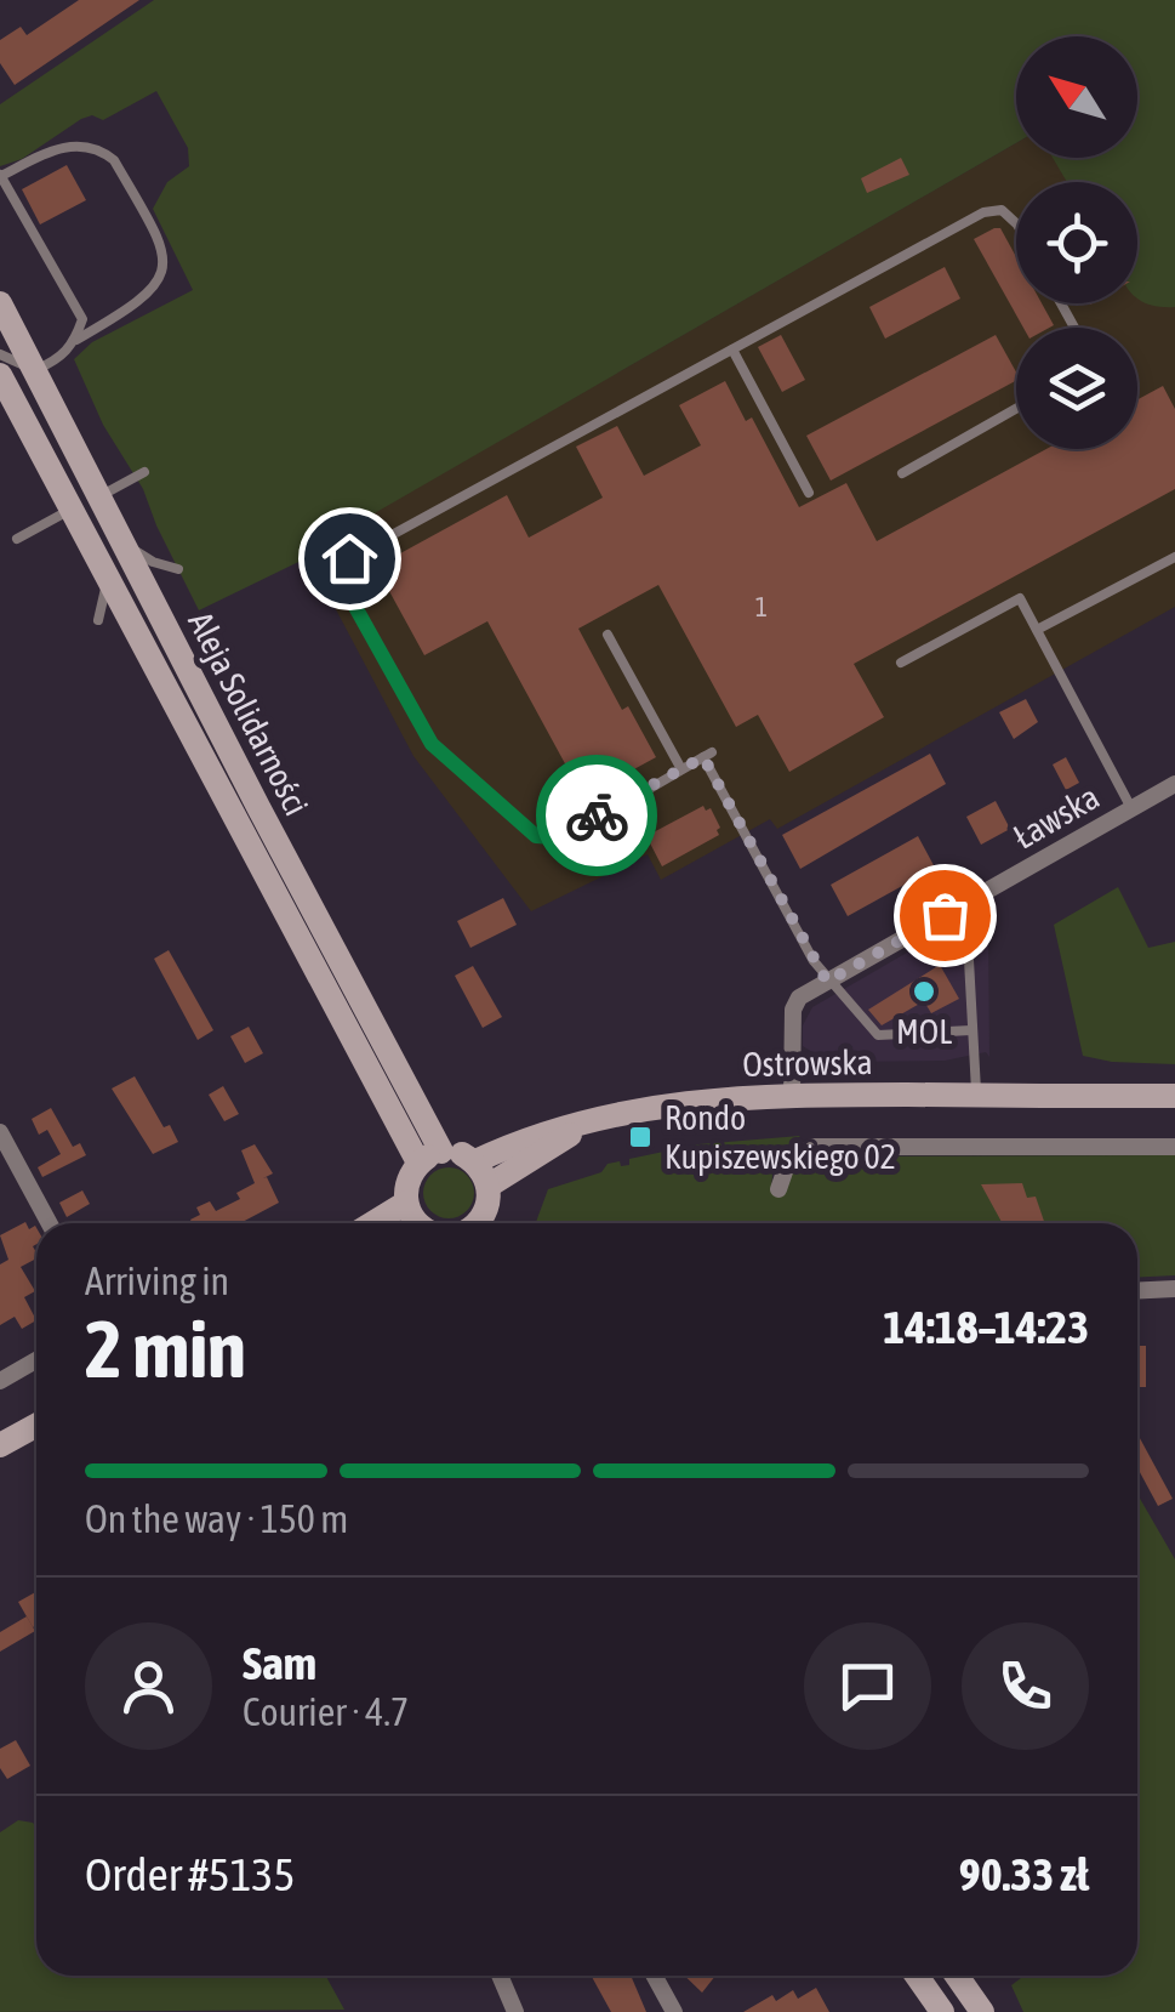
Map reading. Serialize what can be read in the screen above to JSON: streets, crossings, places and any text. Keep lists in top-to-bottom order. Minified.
{"streets":{"main road":["Aleja Solidarności","Ostrowska"],"street":["Ławska"]},"crossings":[["Ławska","Ostrowska"]],"places":{"other":["MOL"],"transit":["Rondo Kupiszewskiego 02"]},"house_numbers":["1"],"north":"top left","page":{"heading":["2 min","Arriving in","14:18–14:23"],"panel":["Sam","Courier · 4.7","Order #5135","90.33 zł"],"bar":"On the way · 150 m"}}
